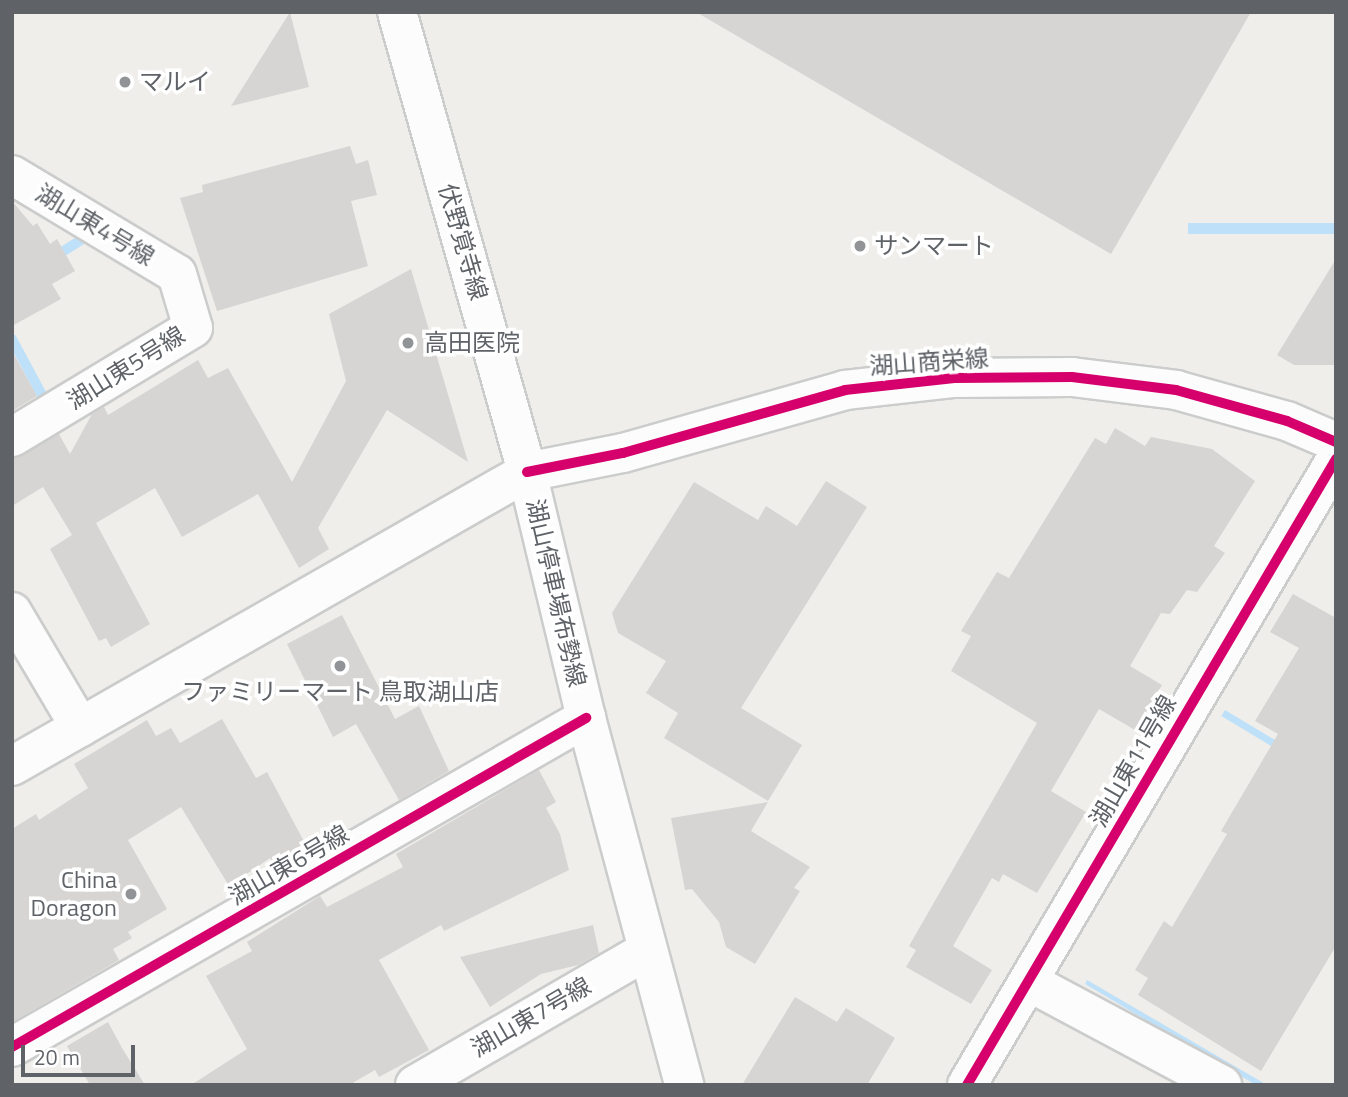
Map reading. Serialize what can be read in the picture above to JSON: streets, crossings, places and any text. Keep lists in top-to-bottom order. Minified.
{"streets":{"street":["湖山東4号線","伏野覚寺線","湖山商栄線","湖山東5号線","湖山停車場布勢線","湖山東11号線","湖山東6号線","湖山東7号線"]},"crossings":[["湖山東4号線","湖山東5号線"],["伏野覚寺線","湖山商栄線"],["伏野覚寺線","湖山停車場布勢線"],["湖山商栄線","湖山停車場布勢線"],["湖山停車場布勢線","湖山東6号線"],["湖山停車場布勢線","湖山東7号線"]],"places":["マルイ","サンマート","高田医院","ファミリーマート 鳥取湖山店","China Doragon"],"scale_bar":"20 m"}
